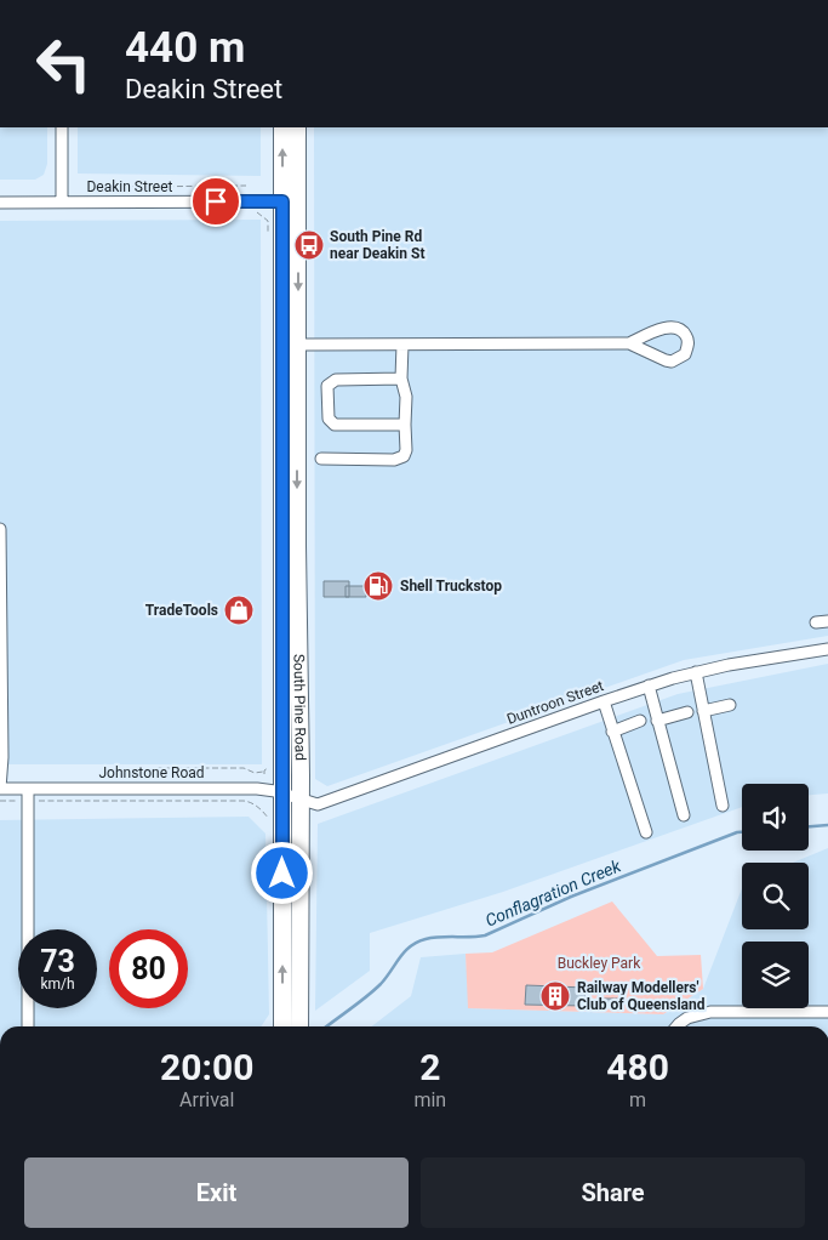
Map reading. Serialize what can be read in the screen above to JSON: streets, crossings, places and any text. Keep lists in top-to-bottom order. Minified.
{"streets":{"highway":["South Pine Road"],"street":["Deakin Street","Duntroon Street","Johnstone Road"]},"crossings":[["Deakin Street","South Pine Road"],["Duntroon Street","South Pine Road"],["Duntroon Street","Johnstone Road"],["South Pine Road","Johnstone Road"]],"water":["Conflagration Creek"],"parks":["Buckley Park"],"places":{"bus stop":["South Pine Rd near Deakin St"],"fuel station":["Shell Truckstop"],"shop":["TradeTools"],"building":["Railway Modellers' Club of Queensland"]},"page":{"turn":["440 m","Deakin Street"],"speed":"73 km/h","limit":"80","eta":["20:00","Arrival","2","min","480","m"],"buttons":["Exit","Share"]}}
